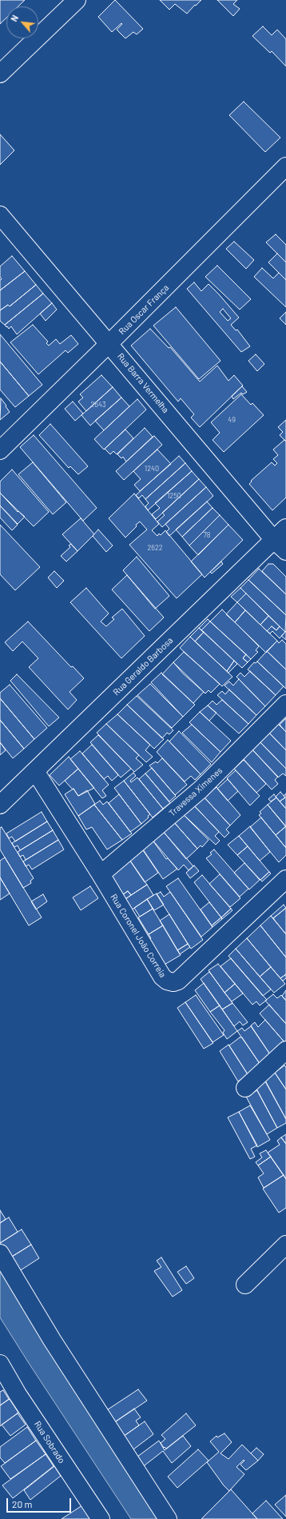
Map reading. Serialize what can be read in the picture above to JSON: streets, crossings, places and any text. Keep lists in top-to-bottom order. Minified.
{"streets":{"street":["Rua Oscar França","Rua Barra Vermelha","Rua Geraldo Barbosa","Travessa Ximenes","Rua Coronel João Correia","Rua Sobrado"]},"crossings":[["Rua Oscar França","Rua Barra Vermelha"],["Rua Barra Vermelha","Rua Geraldo Barbosa"],["Rua Geraldo Barbosa","Rua Coronel João Correia"],["Travessa Ximenes","Rua Coronel João Correia"]],"house_numbers":["2643","49","1240","1250","78","2622"],"scale_bar":"20 m","north":"top left"}
